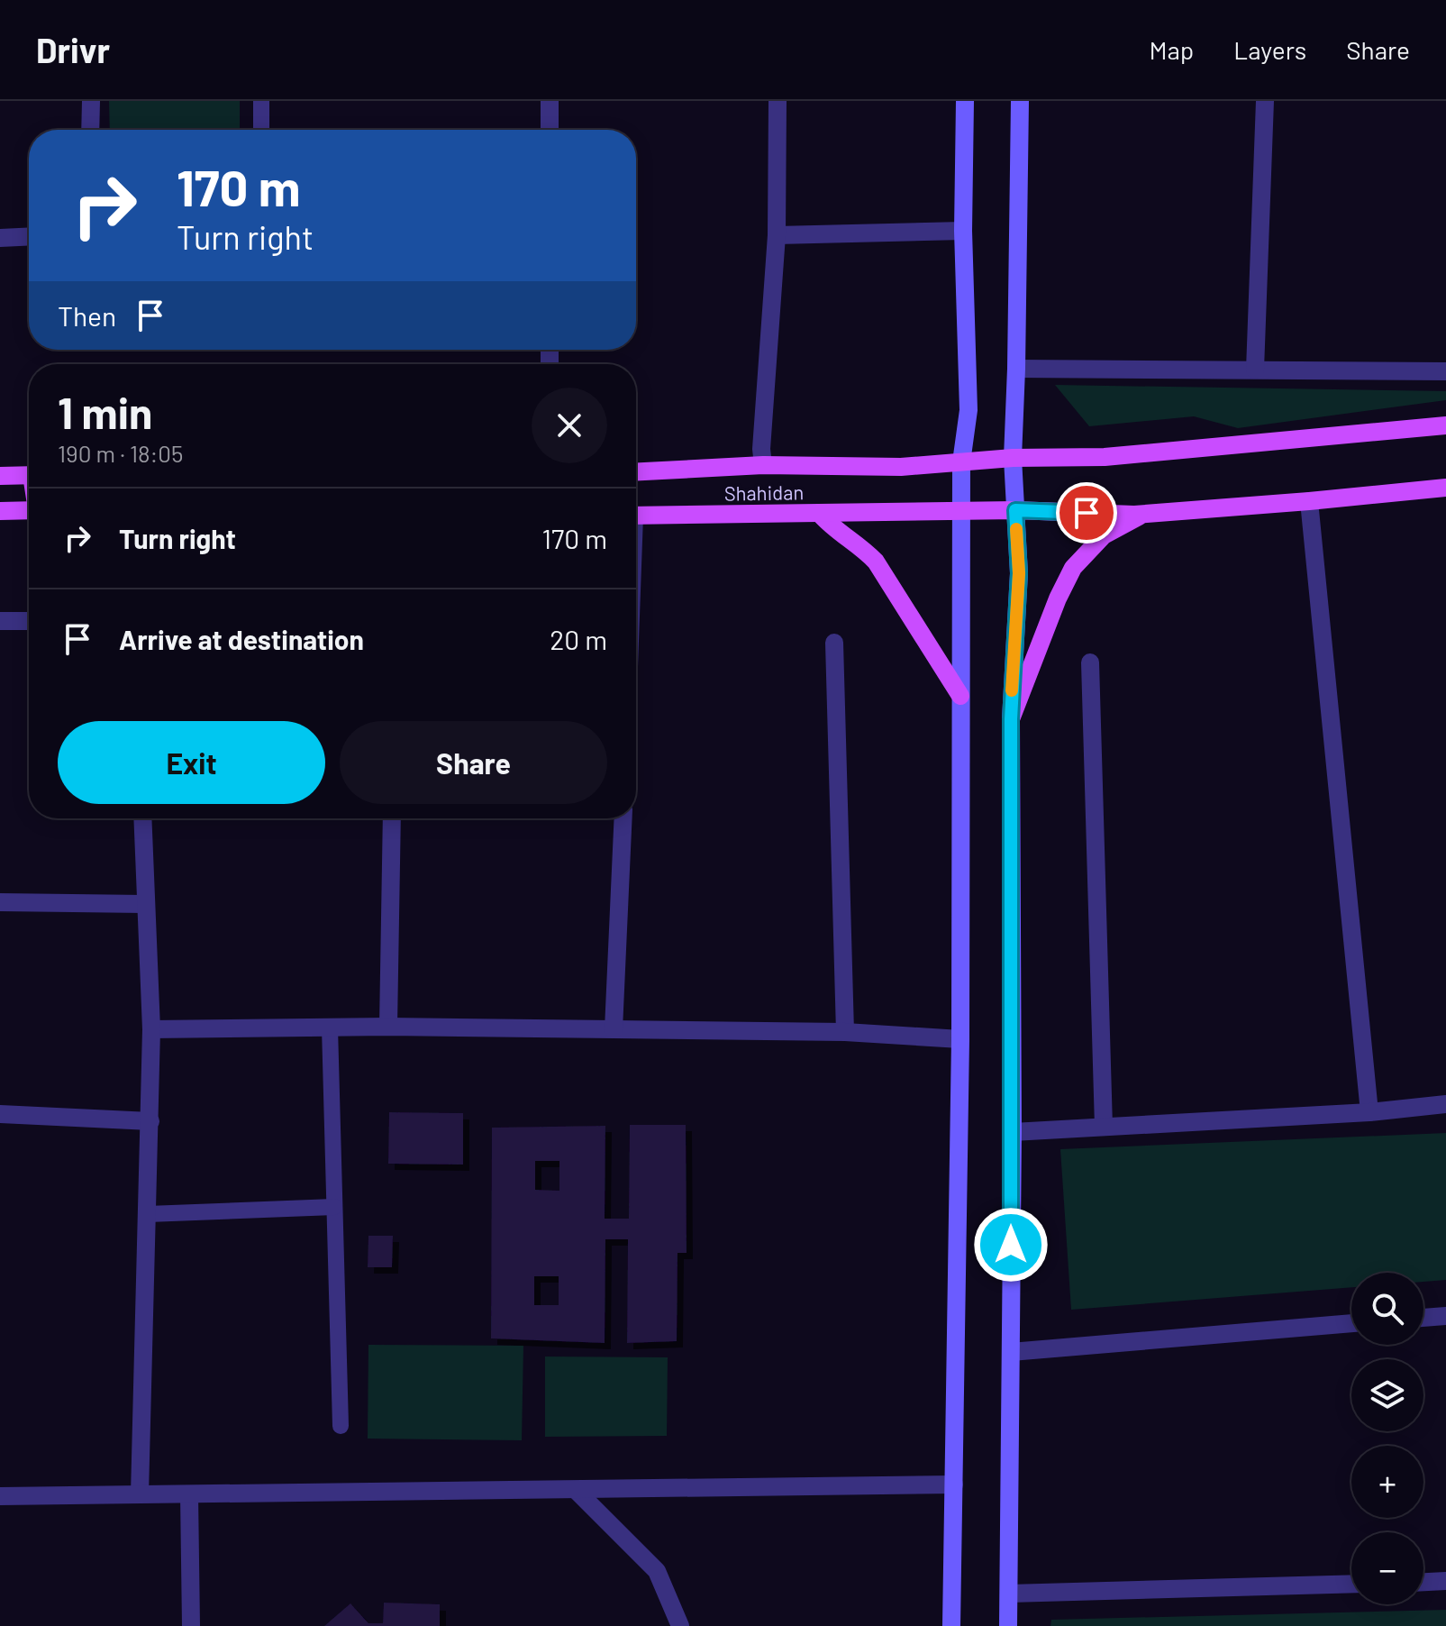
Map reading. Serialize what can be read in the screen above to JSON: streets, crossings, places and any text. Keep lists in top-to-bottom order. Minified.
{"streets":{"main road":["Shahidan"]},"page":{"header":"Drivr","nav":["Map","Layers","Share"],"turn":["170 m","Turn right"],"then":"Then","heading":["1 min","190 m · 18:05"],"list":[{"name":"Turn right","value":"170 m"},{"name":"Arrive at destination","value":"20 m"}],"buttons":["Exit","Share"],"map_buttons":["+","−"]}}
